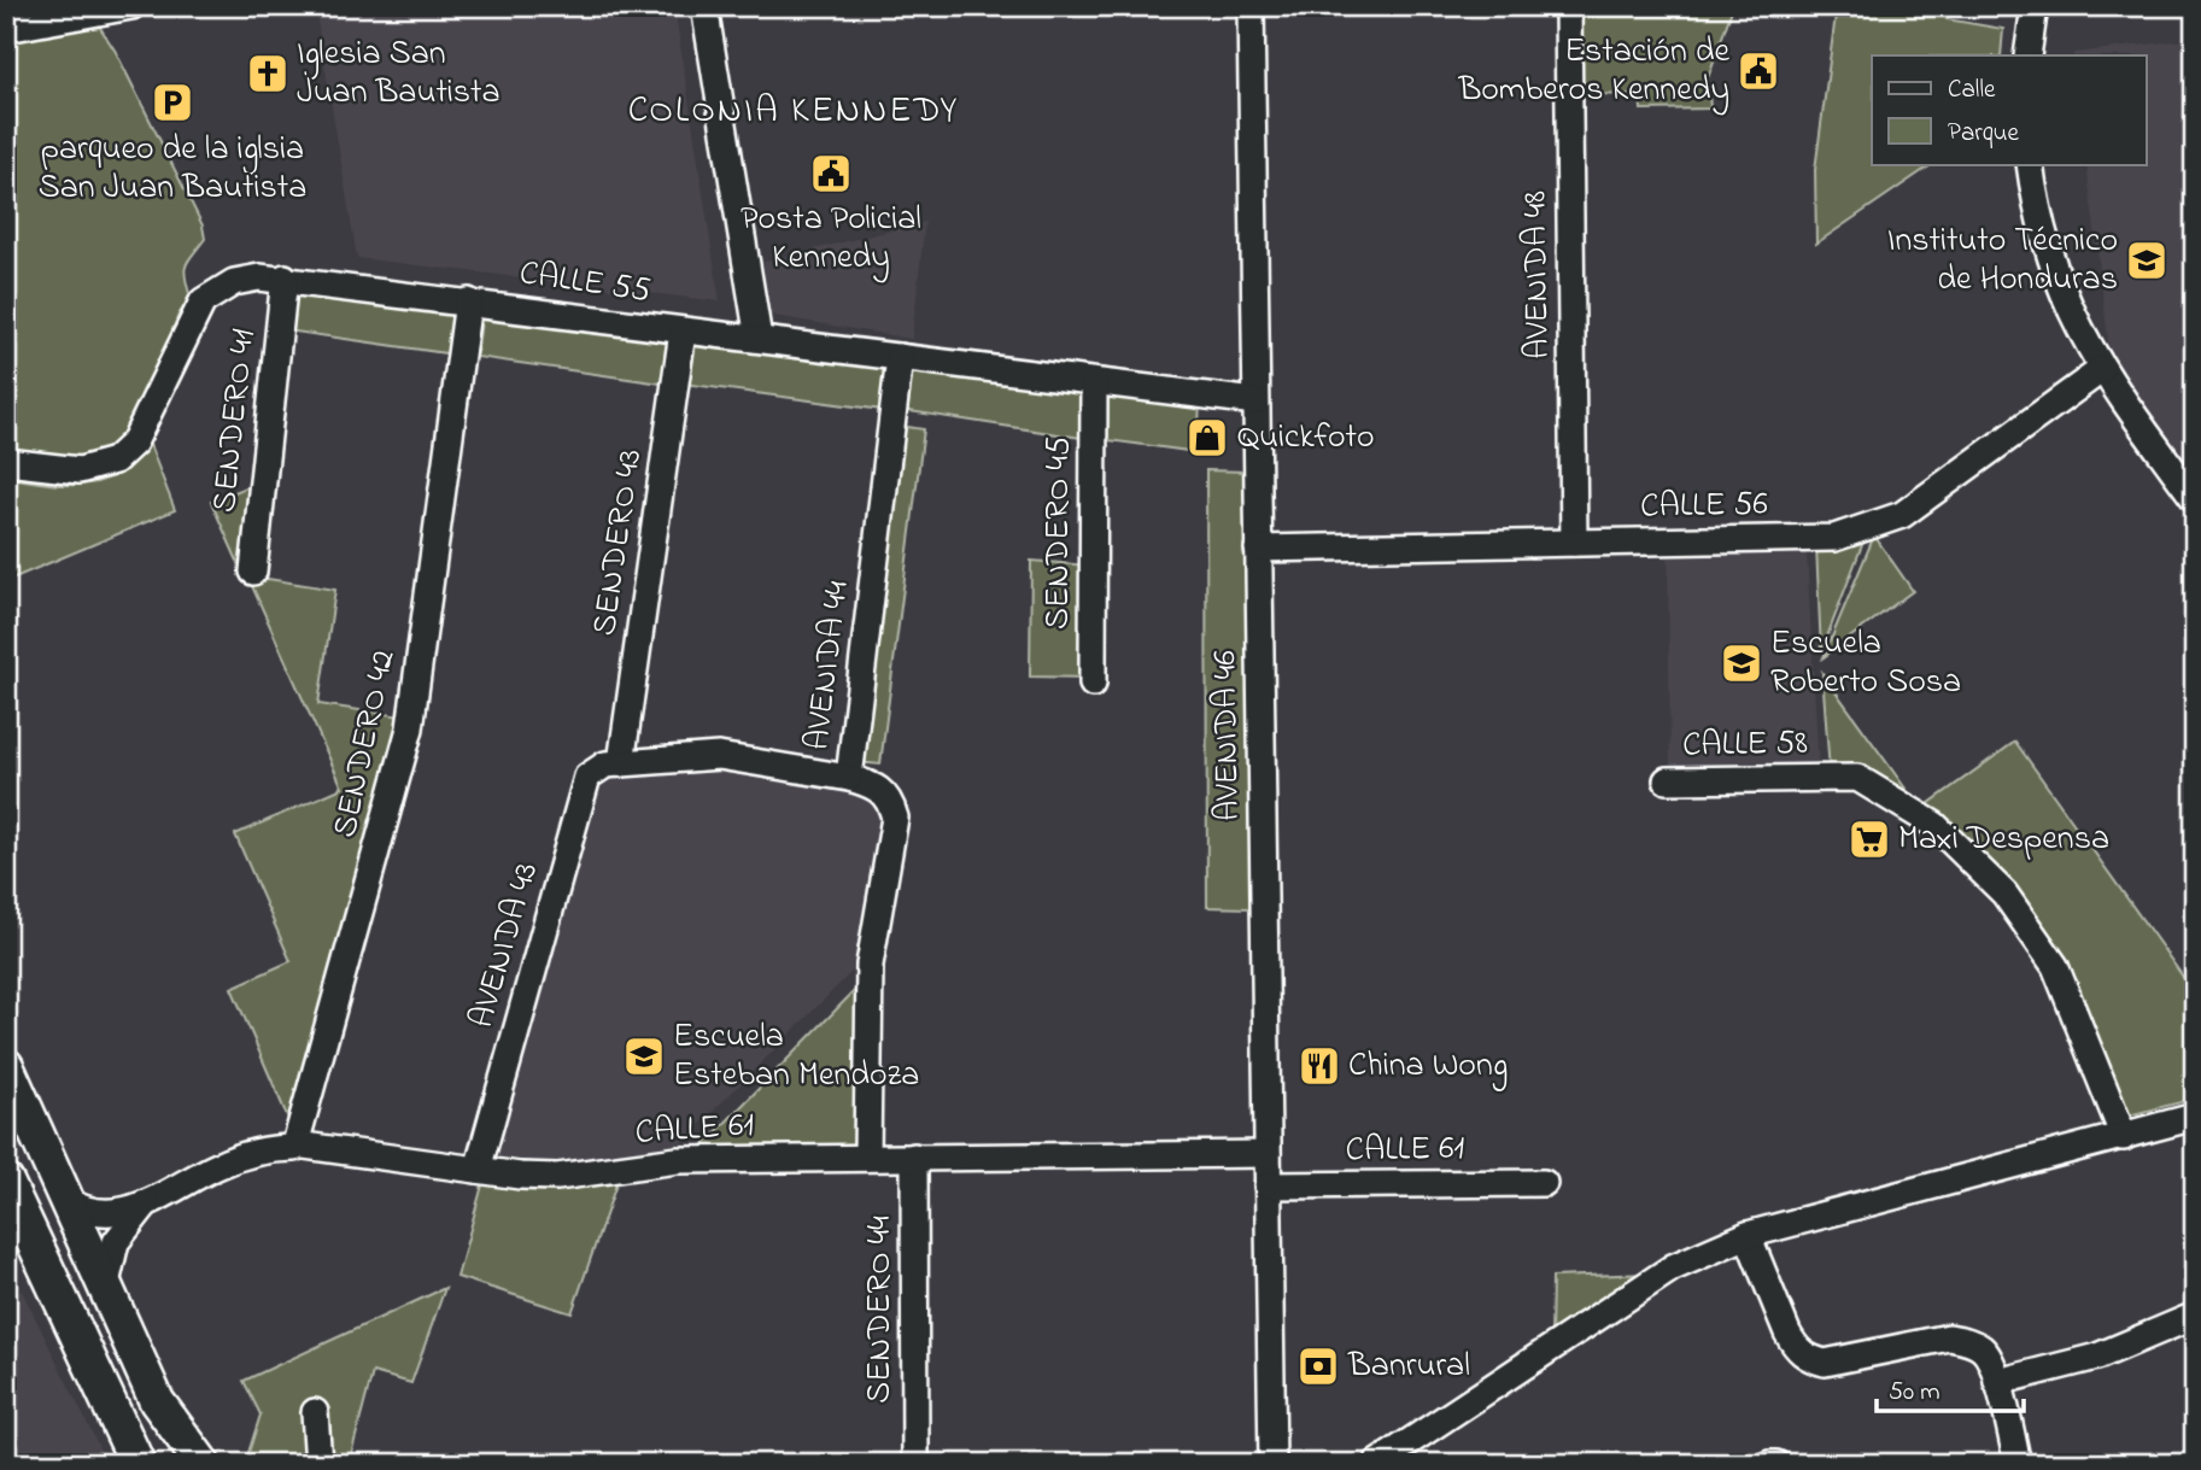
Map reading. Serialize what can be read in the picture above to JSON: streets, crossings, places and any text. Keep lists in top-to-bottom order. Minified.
{"streets":{"street":["AVENIDA 48","CALLE 55","SENDERO 41","CALLE 56","SENDERO 45","SENDERO 43","AVENIDA 44","AVENIDA 46","SENDERO 42","CALLE 58","AVENIDA 43","CALLE 61","SENDERO 44"]},"crossings":[["AVENIDA 48","CALLE 56"],["CALLE 55","SENDERO 41"],["CALLE 55","SENDERO 45"],["CALLE 55","SENDERO 43"],["CALLE 55","AVENIDA 44"],["CALLE 55","AVENIDA 46"],["CALLE 55","SENDERO 42"],["CALLE 56","AVENIDA 46"],["SENDERO 43","AVENIDA 43"],["AVENIDA 44","CALLE 61"],["AVENIDA 46","CALLE 61"],["SENDERO 42","CALLE 61"],["AVENIDA 43","CALLE 61"],["CALLE 61","SENDERO 44"]],"districts":["COLONIA KENNEDY"],"places":{"public building":["Estación de Bomberos Kennedy","Posta Policial Kennedy"],"church":["Iglesia San Juan Bautista"],"parking":["parqueo de la iglsia San Juan Bautista"],"school or university":["Instituto Técnico de Honduras","Escuela Roberto Sosa","Escuela Esteban Mendoza"],"shop":["Quickfoto"],"supermarket":["Maxi Despensa"],"restaurant":["China Wong"],"bank":["Banrural"]},"legend":["Calle","Parque"],"scale_bar":"50 m"}
